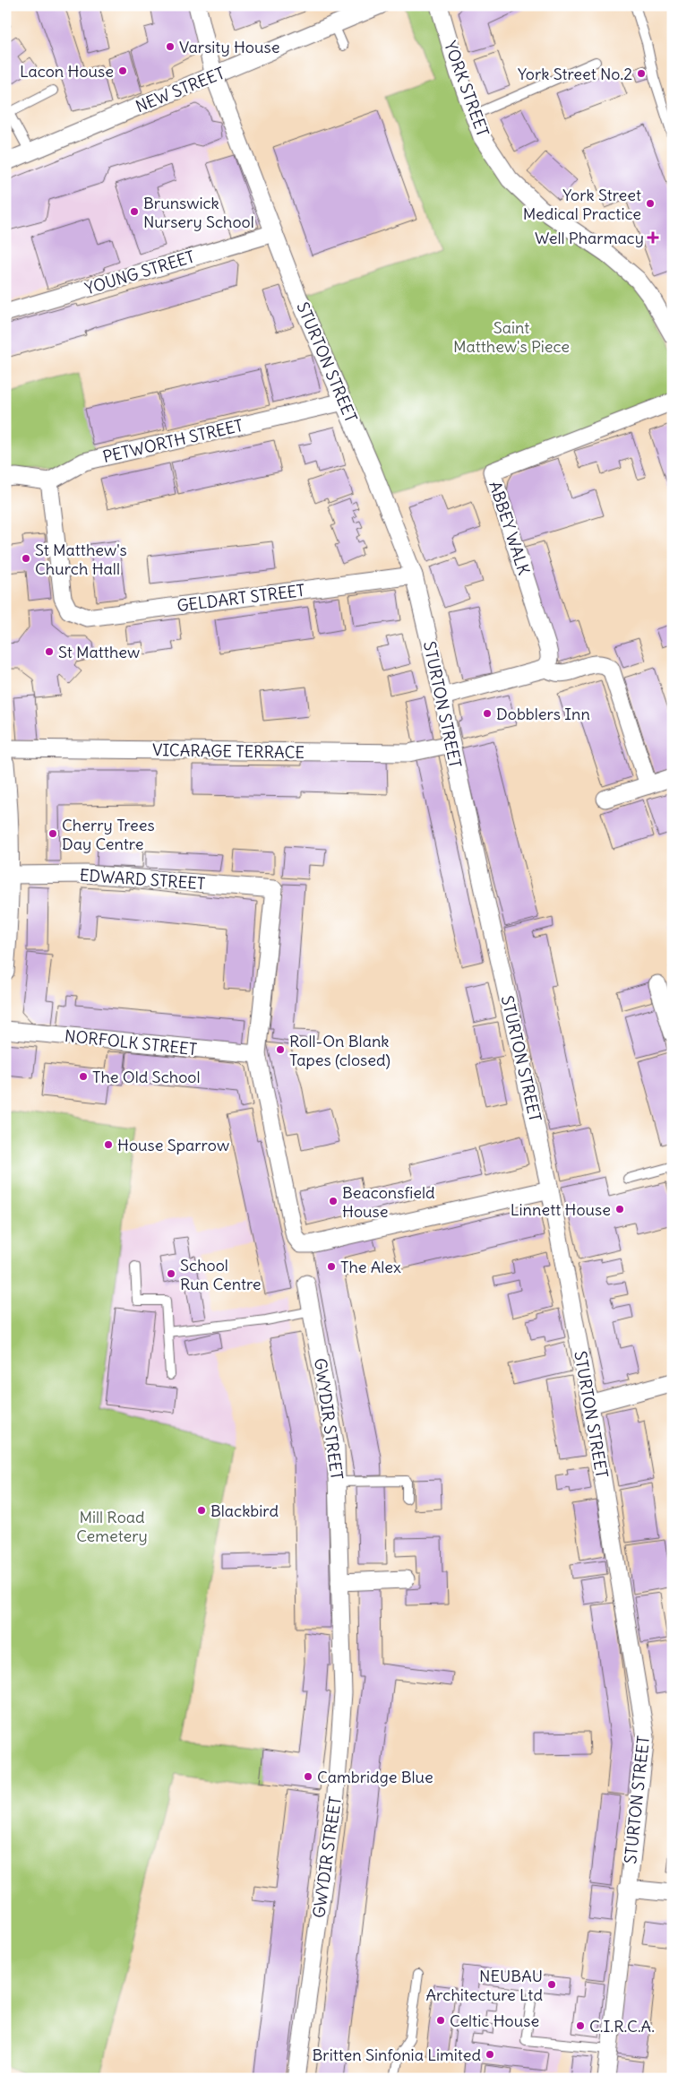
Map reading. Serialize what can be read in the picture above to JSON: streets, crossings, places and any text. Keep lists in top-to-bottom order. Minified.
{"streets":{"street":["YORK STREET","NEW STREET","YOUNG STREET","STURTON STREET","PETWORTH STREET","ABBEY WALK","GELDART STREET","VICARAGE TERRACE","EDWARD STREET","NORFOLK STREET","GWYDIR STREET"]},"crossings":[["NEW STREET","STURTON STREET"],["YOUNG STREET","STURTON STREET"],["STURTON STREET","PETWORTH STREET"],["STURTON STREET","GELDART STREET"],["STURTON STREET","VICARAGE TERRACE"],["PETWORTH STREET","GELDART STREET"],["EDWARD STREET","NORFOLK STREET"]],"parks":["Saint Matthew's Piece","Mill Road Cemetery"],"places":{"other":["Varsity House","Lacon House","York Street No.2","York Street Medical Practice","Brunswick Nursery School","St Matthew's Church Hall","St Matthew","Dobblers Inn","Cherry Trees Day Centre","Roll-On Blank Tapes (closed)","The Old School","House Sparrow","Beaconsfield House","Linnett House","The Alex","School Run Centre","Blackbird","Cambridge Blue","NEUBAU Architecture Ltd","Celtic House","C.I.R.C.A.","Britten Sinfonia Limited"],"health":["Well Pharmacy"]}}
